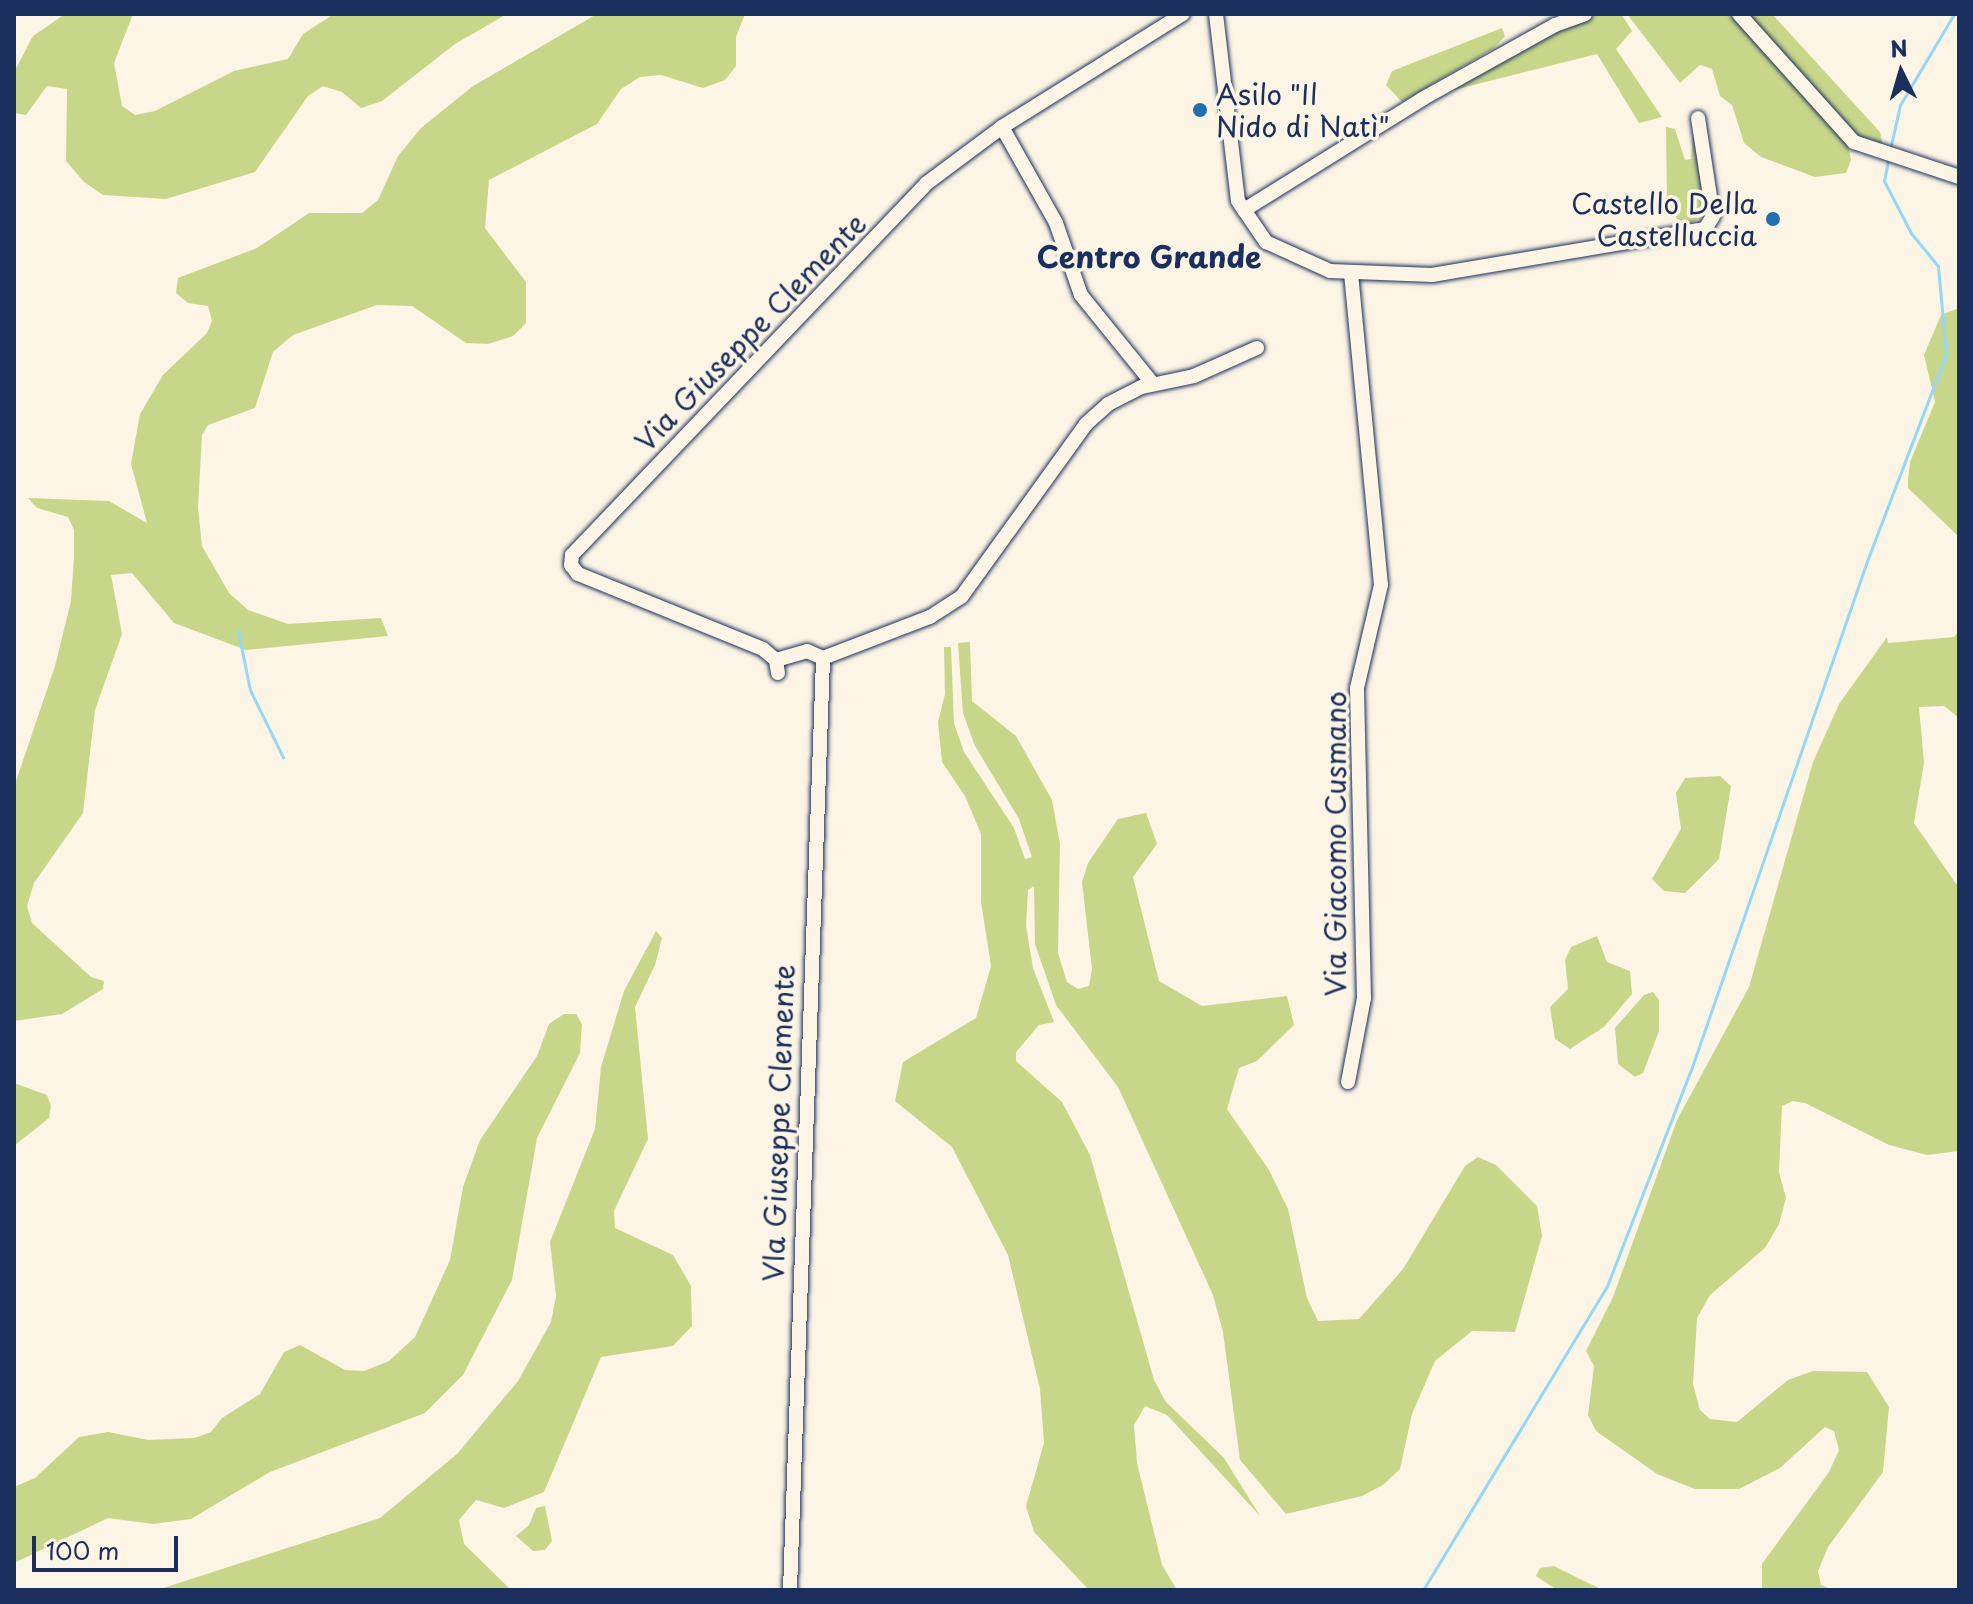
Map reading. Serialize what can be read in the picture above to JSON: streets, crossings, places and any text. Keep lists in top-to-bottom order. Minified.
{"streets":{"street":["Via Giuseppe Clemente","Via Giacomo Cusmano","VIa Giuseppe Clemente"]},"crossings":[["Via Giuseppe Clemente","VIa Giuseppe Clemente"]],"districts":["Centro Grande"],"places":["Asilo \"Il Nido di Natì\"","Castello Della Castelluccia"],"scale_bar":"100 m","north":"top"}
